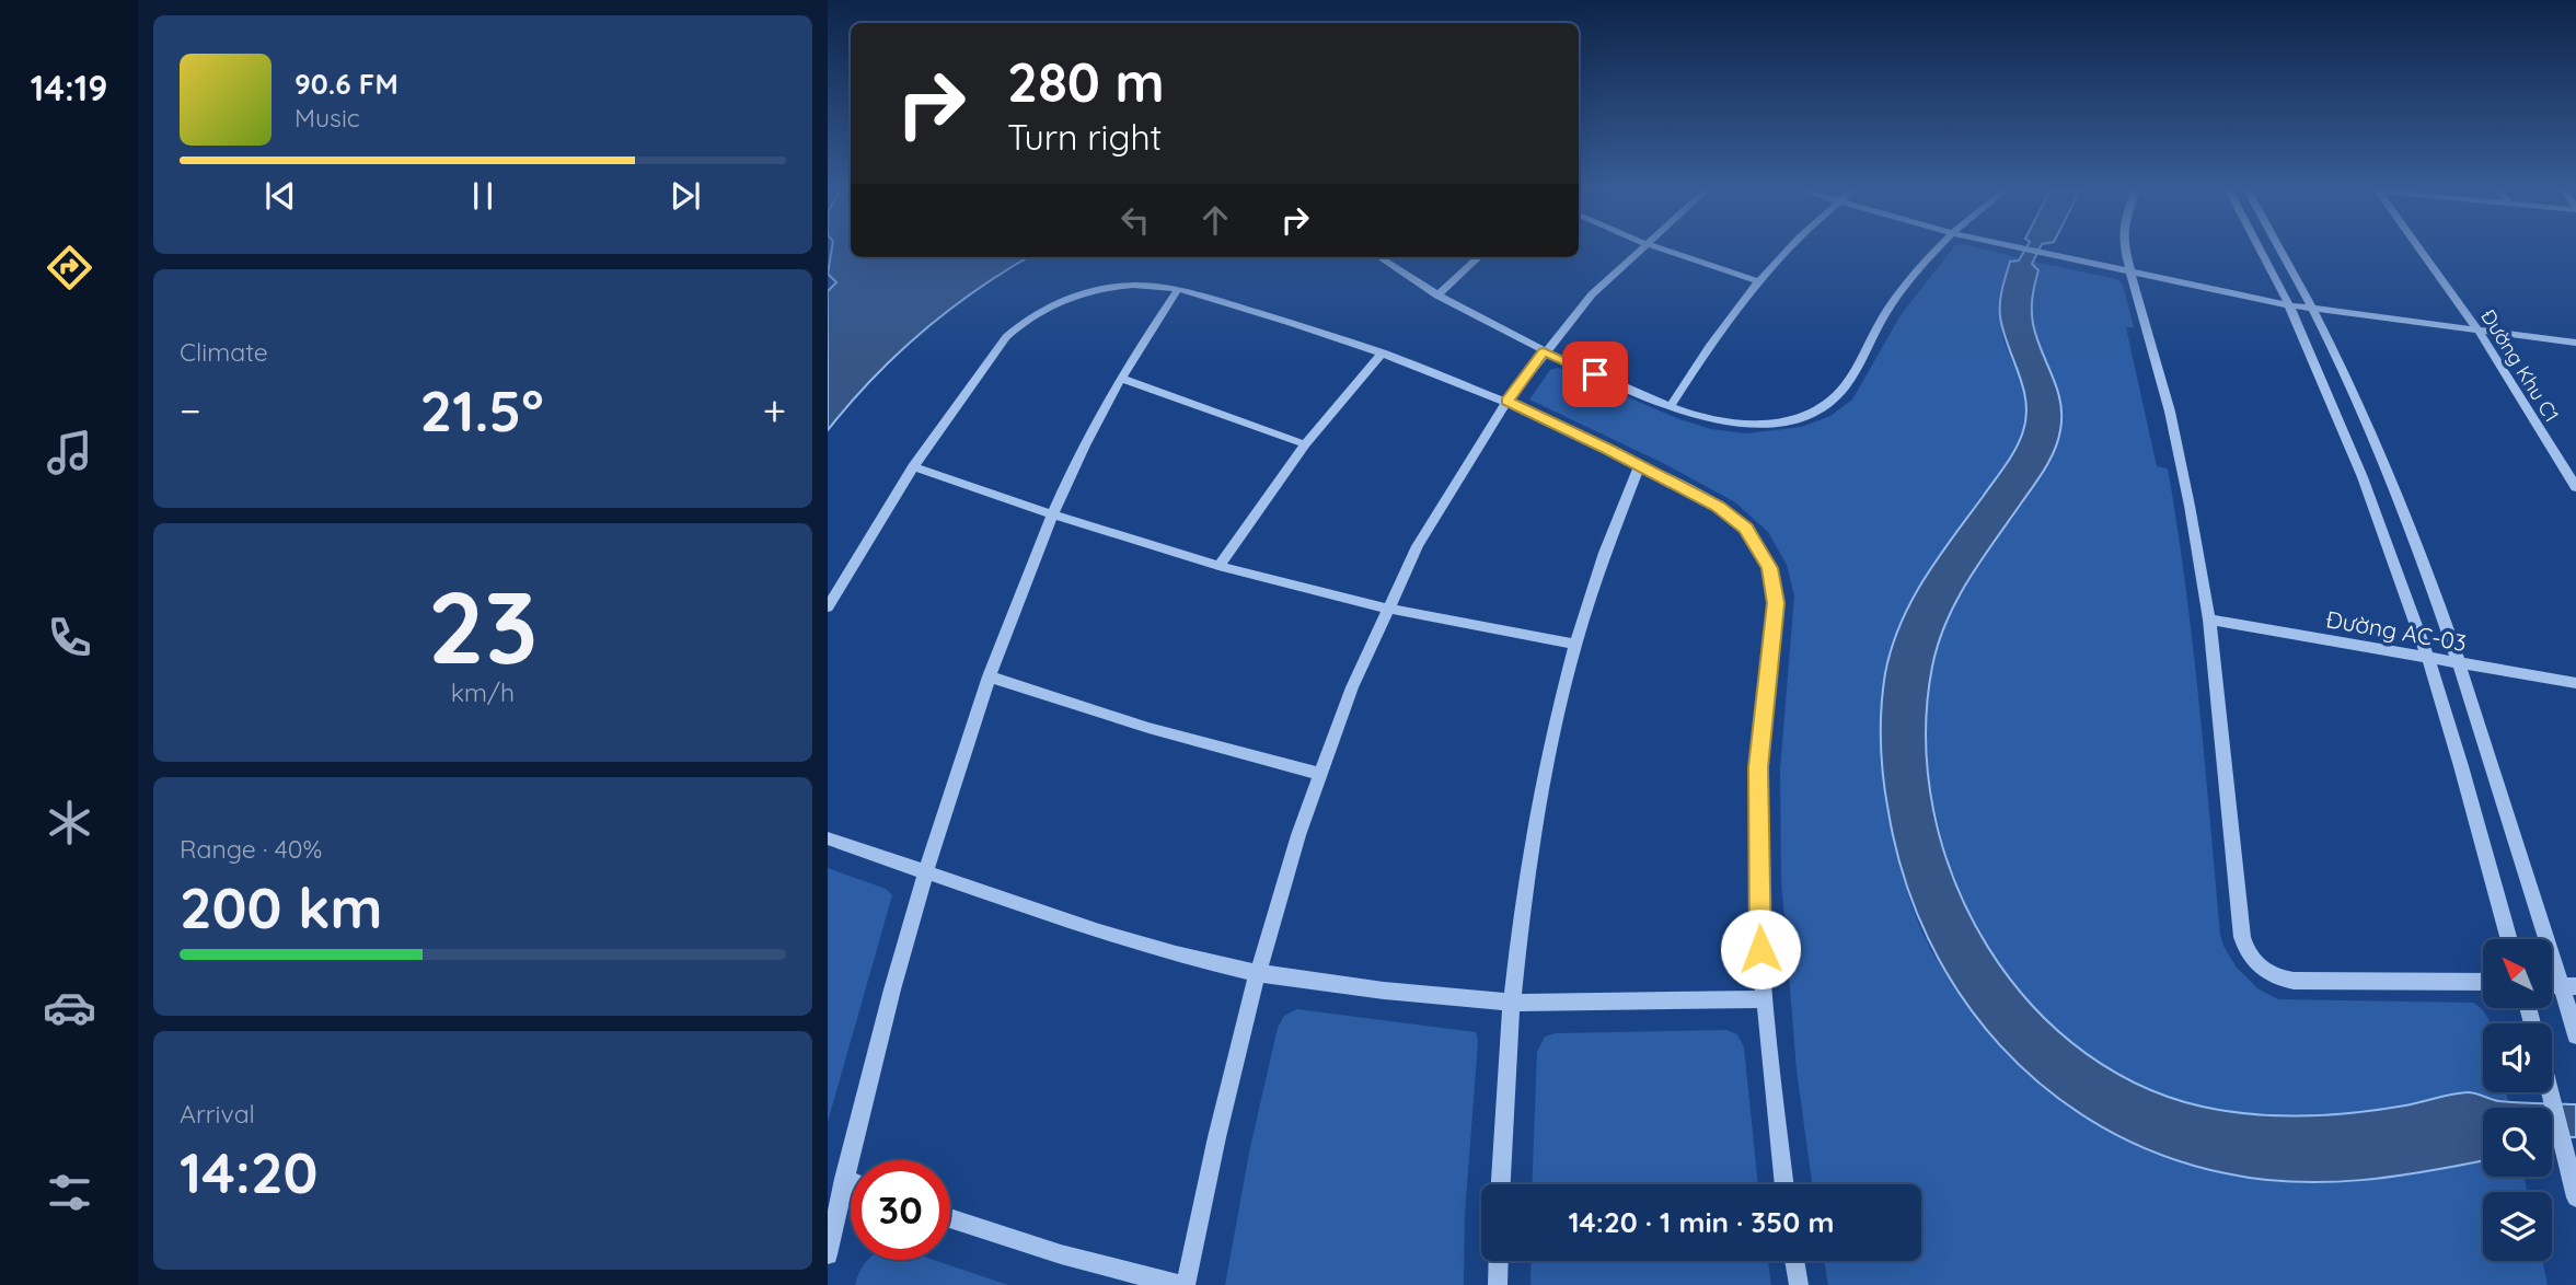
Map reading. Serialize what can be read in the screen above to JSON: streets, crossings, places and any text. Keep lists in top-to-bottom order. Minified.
{"streets":{"street":["Đường Khu C1","Đường AC-03"]},"north":"top left","page":{"tabs":"14:19","turn":["280 m","Turn right"],"song":["90.6 FM","Music"],"tile":["Climate",["23","km/h"],["Range · 40%","200 km"],["Arrival","14:20"]],"heat":["−","21.5°","+"],"limit":"30","trip":"14:20 · 1 min · 350 m"}}
